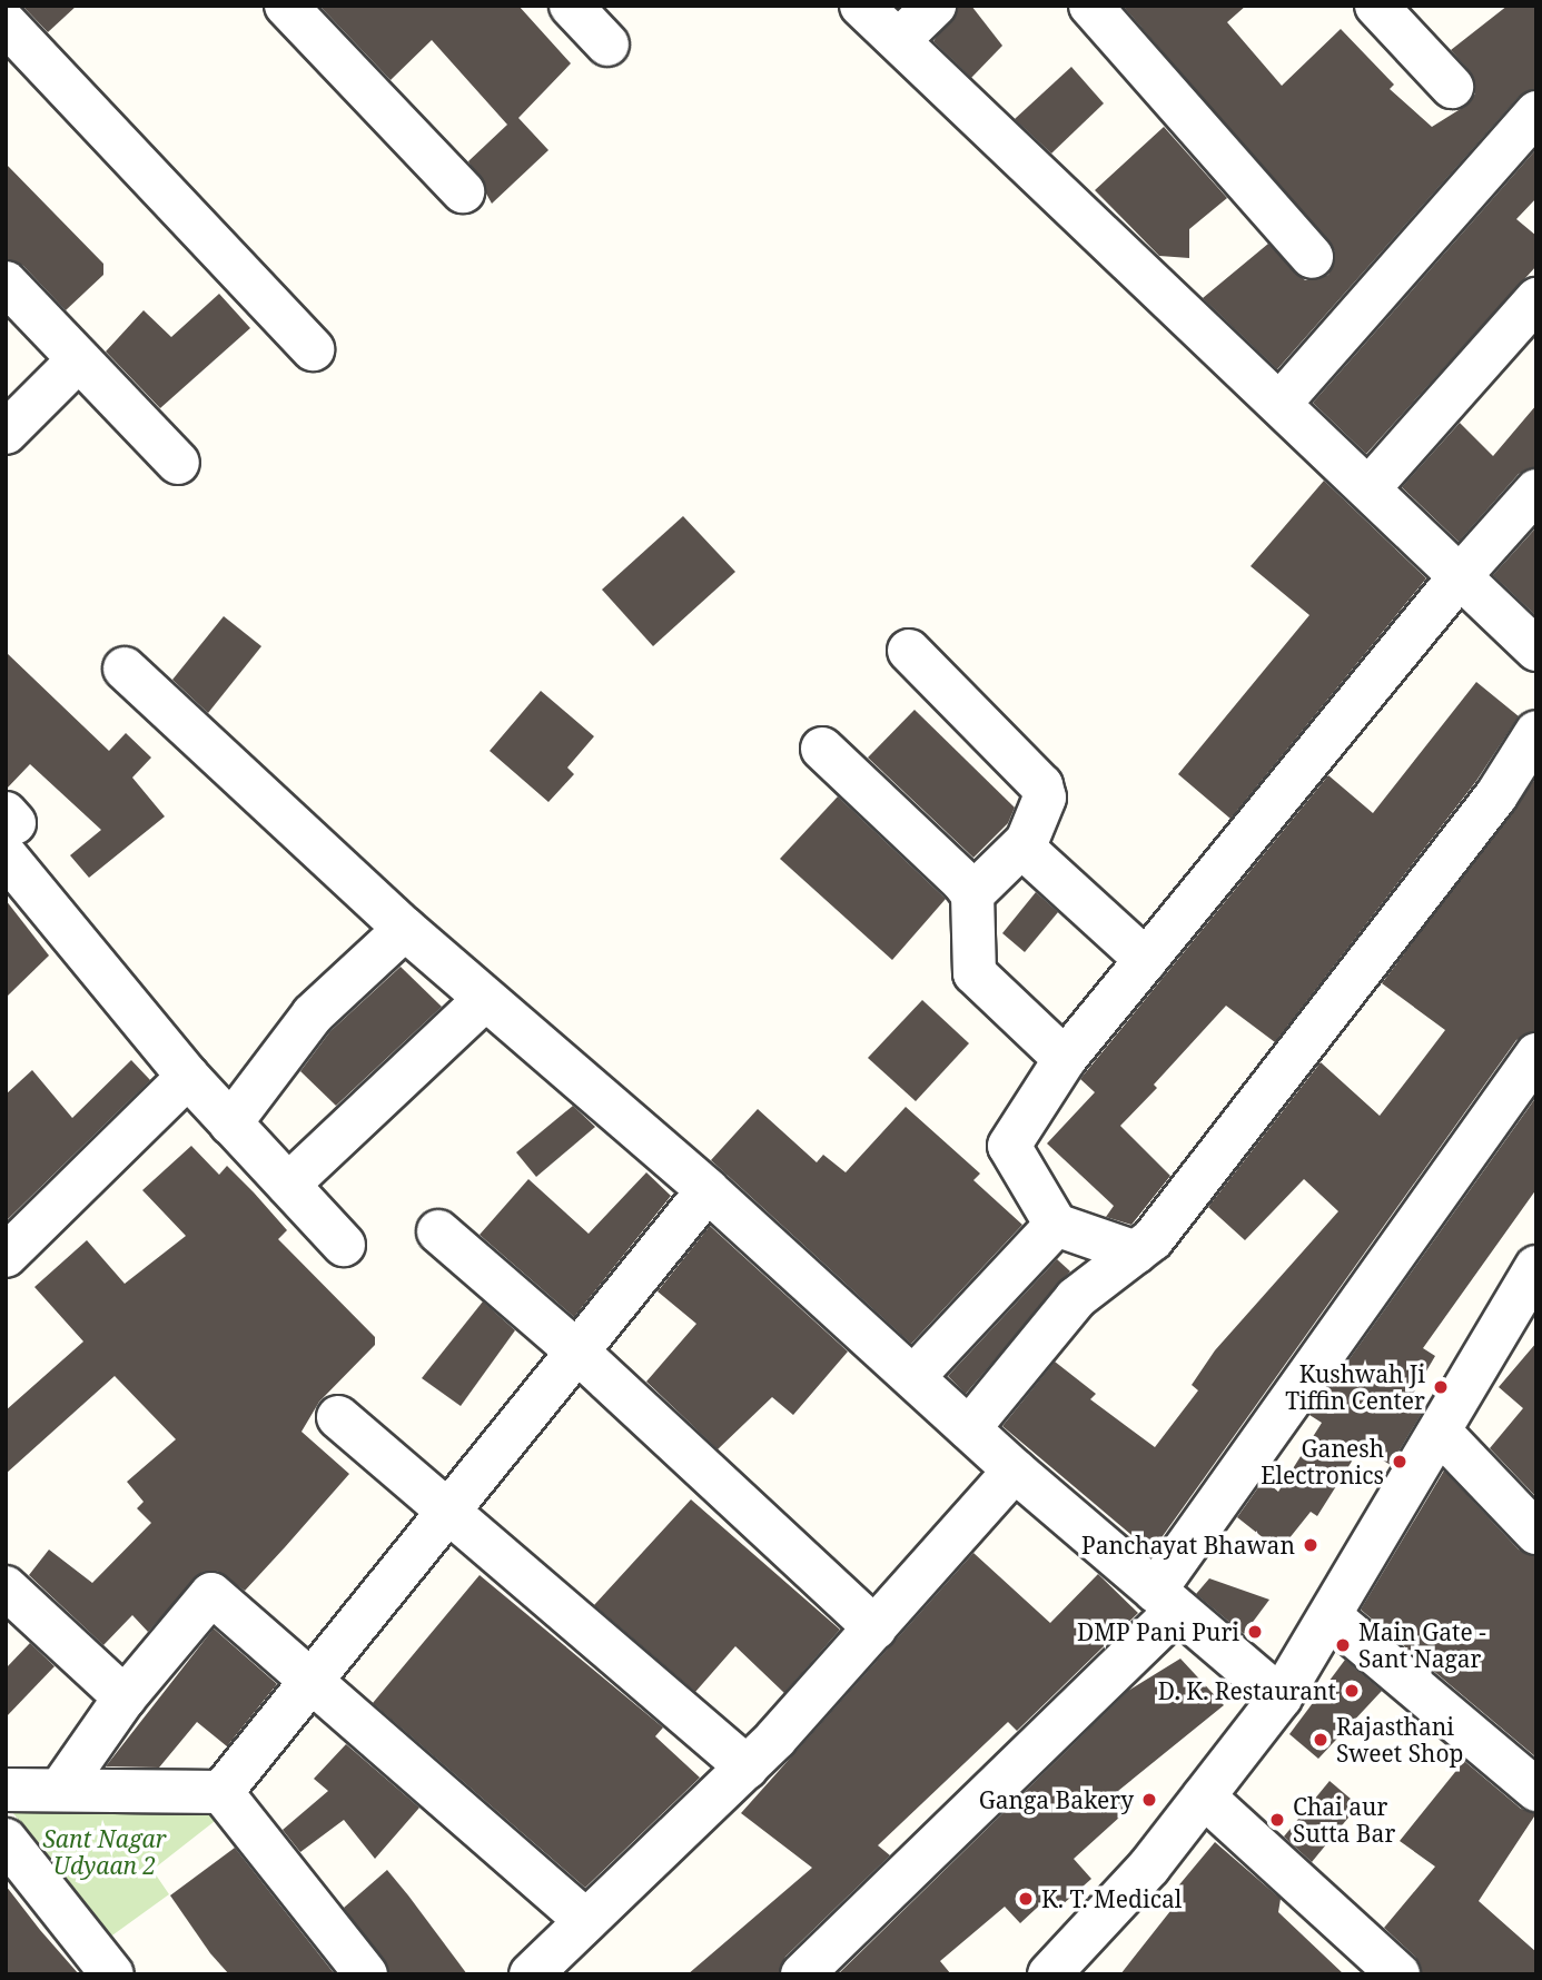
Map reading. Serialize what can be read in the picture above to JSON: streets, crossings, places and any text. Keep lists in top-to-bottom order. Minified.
{"parks":["Sant Nagar Udyaan 2"],"places":["Kushwah Ji Tiffin Center","Ganesh Electronics","Panchayat Bhawan","DMP Pani Puri","Main Gate - Sant Nagar","D. K. Restaurant","Rajasthani Sweet Shop","Ganga Bakery","Chai aur Sutta Bar","K. T. Medical"]}
